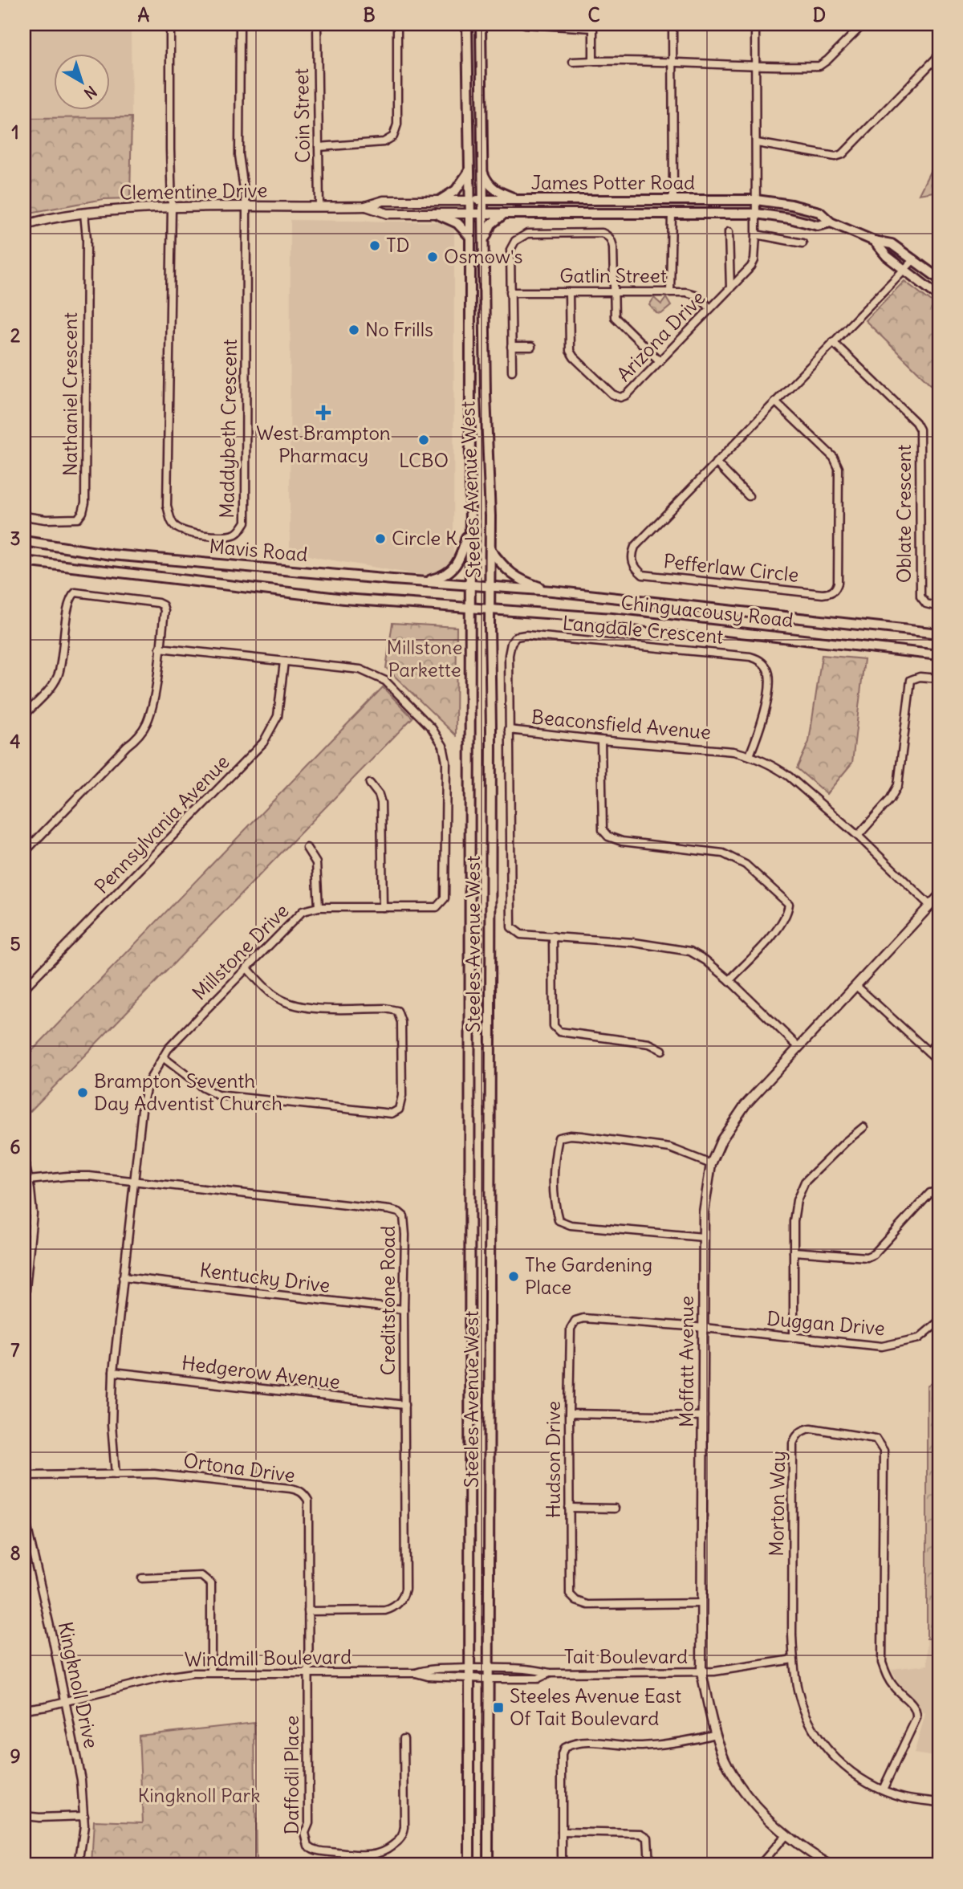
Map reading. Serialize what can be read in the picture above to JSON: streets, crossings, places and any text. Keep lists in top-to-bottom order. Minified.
{"streets":{"main road":["James Potter Road","Steeles Avenue West","Mavis Road","Chinguacousy Road"],"street":["Coin Street","Clementine Drive","Gatlin Street","Arizona Drive","Nathaniel Crescent","Maddybeth Crescent","Oblate Crescent","Pefferlaw Circle","Langdale Crescent","Beaconsfield Avenue","Pennsylvania Avenue","Millstone Drive","Kentucky Drive","Creditstone Road","Duggan Drive","Moffatt Avenue","Hedgerow Avenue","Hudson Drive","Ortona Drive","Morton Way","Tait Boulevard","Windmill Boulevard","Kingknoll Drive","Daffodil Place"]},"crossings":[["Coin Street","Clementine Drive"],["James Potter Road","Clementine Drive"],["James Potter Road","Arizona Drive"],["James Potter Road","Steeles Avenue West"],["James Potter Road","Pefferlaw Circle"],["Clementine Drive","Nathaniel Crescent"],["Clementine Drive","Maddybeth Crescent"],["Clementine Drive","Steeles Avenue West"],["Gatlin Street","Arizona Drive"],["Steeles Avenue West","Mavis Road"],["Steeles Avenue West","Chinguacousy Road"],["Steeles Avenue West","Tait Boulevard"],["Steeles Avenue West","Windmill Boulevard"],["Oblate Crescent","Pefferlaw Circle"],["Mavis Road","Chinguacousy Road"],["Langdale Crescent","Beaconsfield Avenue"],["Beaconsfield Avenue","Moffatt Avenue"],["Pennsylvania Avenue","Millstone Drive"],["Millstone Drive","Kentucky Drive"],["Millstone Drive","Creditstone Road"],["Millstone Drive","Hedgerow Avenue"],["Millstone Drive","Ortona Drive"],["Kentucky Drive","Creditstone Road"],["Creditstone Road","Hedgerow Avenue"],["Creditstone Road","Ortona Drive"],["Duggan Drive","Moffatt Avenue"],["Duggan Drive","Hudson Drive"],["Moffatt Avenue","Hudson Drive"],["Moffatt Avenue","Tait Boulevard"],["Ortona Drive","Windmill Boulevard"],["Ortona Drive","Daffodil Place"],["Morton Way","Tait Boulevard"],["Tait Boulevard","Windmill Boulevard"],["Windmill Boulevard","Kingknoll Drive"],["Windmill Boulevard","Daffodil Place"]],"parks":["Millstone Parkette","Kingknoll Park"],"places":{"other":["TD","Osmow's","No Frills","LCBO","Circle K","Brampton Seventh Day Adventist Church","The Gardening Place"],"health":["West Brampton Pharmacy"],"transit":["Steeles Avenue East Of Tait Boulevard"]},"north":"bottom right","grid":{"columns":["A","B","C","D"],"rows":["1","2","3","4","5","6","7","8","9"]}}
